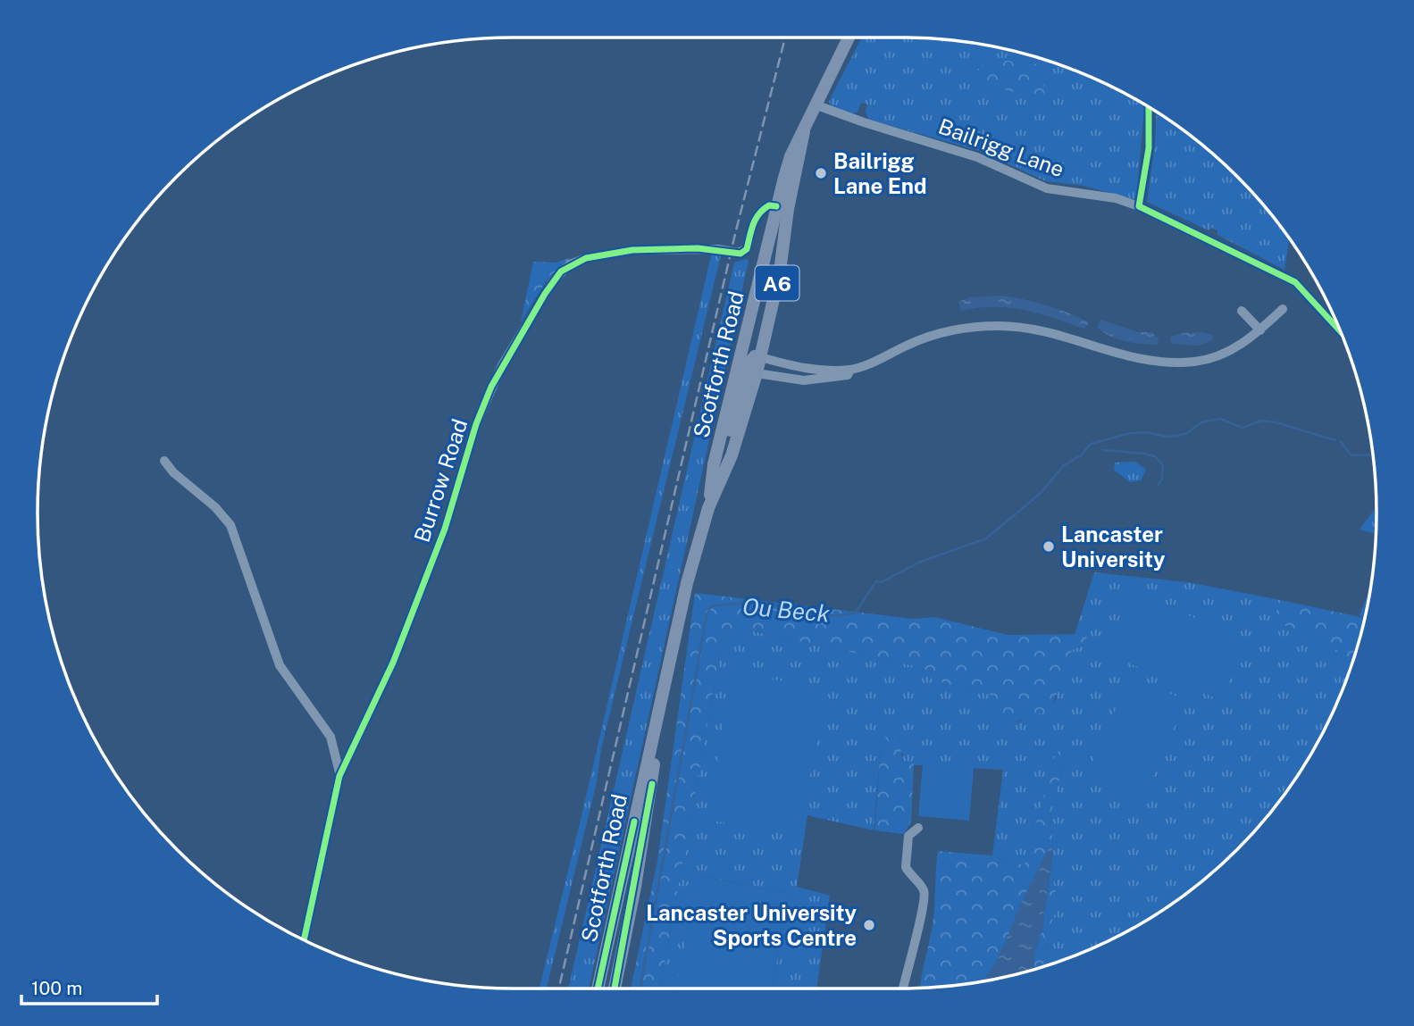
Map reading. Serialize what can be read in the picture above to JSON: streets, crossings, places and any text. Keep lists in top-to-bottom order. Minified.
{"streets":{"main road":["A6","Scotforth Road"],"street":["Bailrigg Lane","Burrow Road"]},"crossings":[["Bailrigg Lane","Scotforth Road"],["Scotforth Road","Burrow Road"]],"water":["Ou Beck"],"places":["Bailrigg Lane End","Lancaster University","Lancaster University Sports Centre"],"scale_bar":"100 m"}
